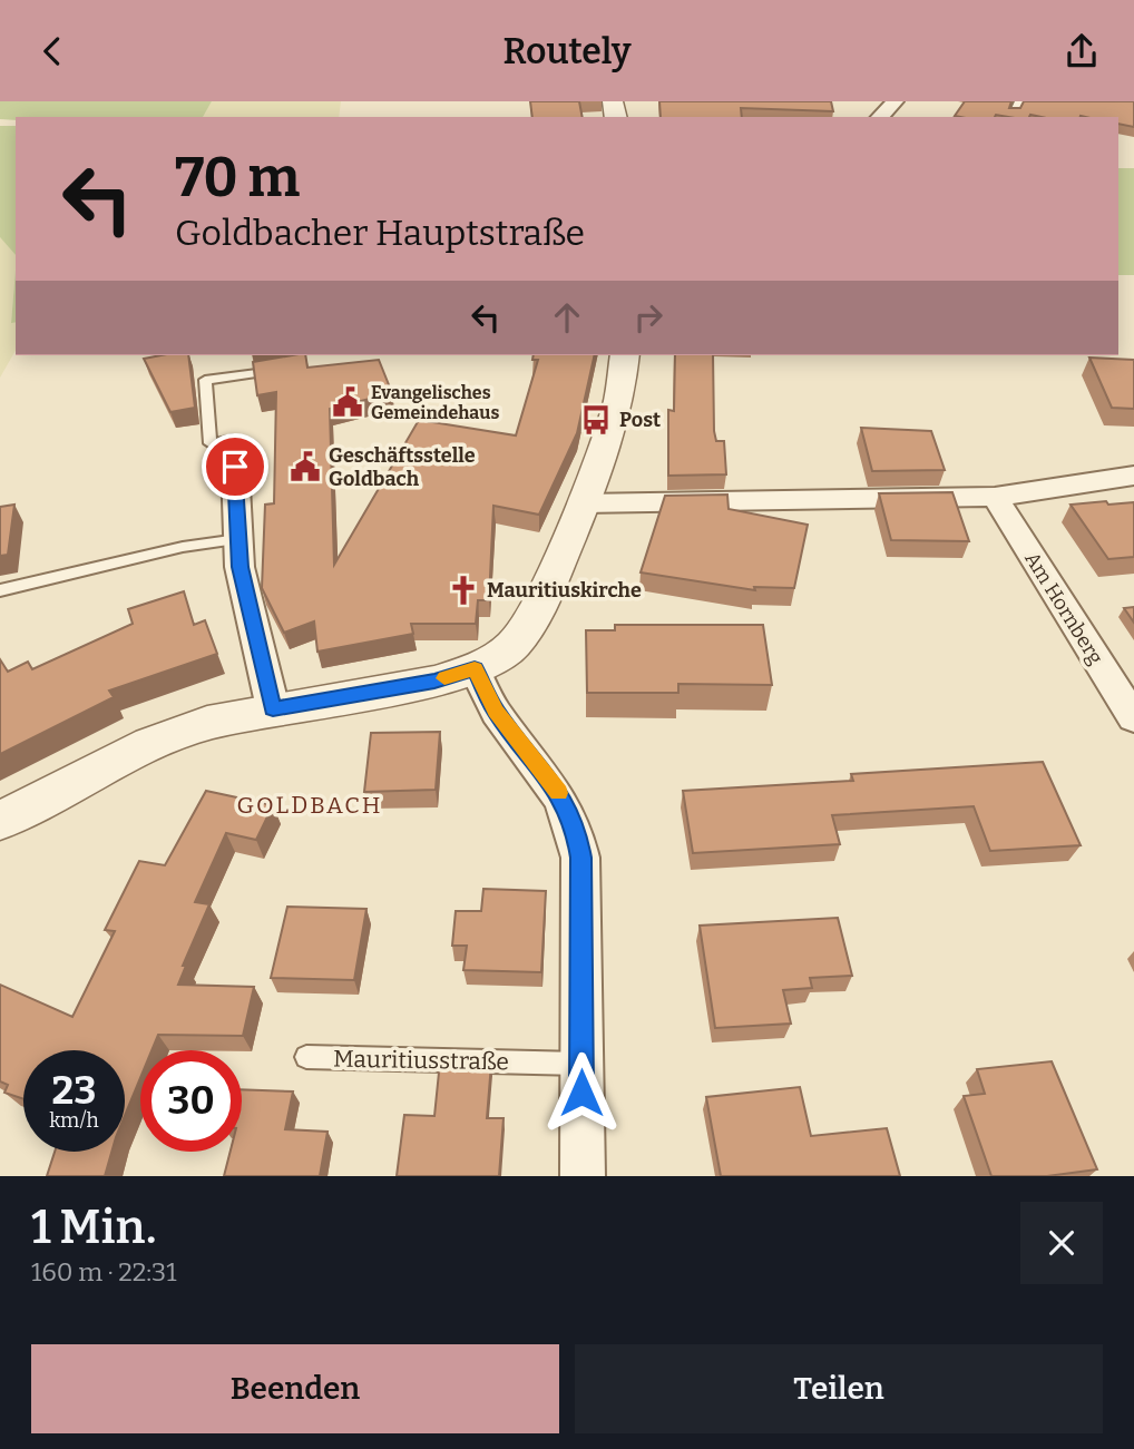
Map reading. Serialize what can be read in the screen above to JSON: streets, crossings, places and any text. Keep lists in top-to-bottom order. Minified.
{"streets":{"street":["Am Hornberg"],"lane":["Mauritiusstraße"]},"districts":["GOLDBACH"],"places":{"public building":["Evangelisches Gemeindehaus","Geschäftsstelle Goldbach"],"bus stop":["Post"],"church":["Mauritiuskirche"]},"page":{"header":"Routely","turn":["70 m","Goldbacher Hauptstraße"],"speed":"23 km/h","limit":"30","heading":["1 Min.","160 m · 22:31"],"buttons":["Beenden","Teilen"]}}
